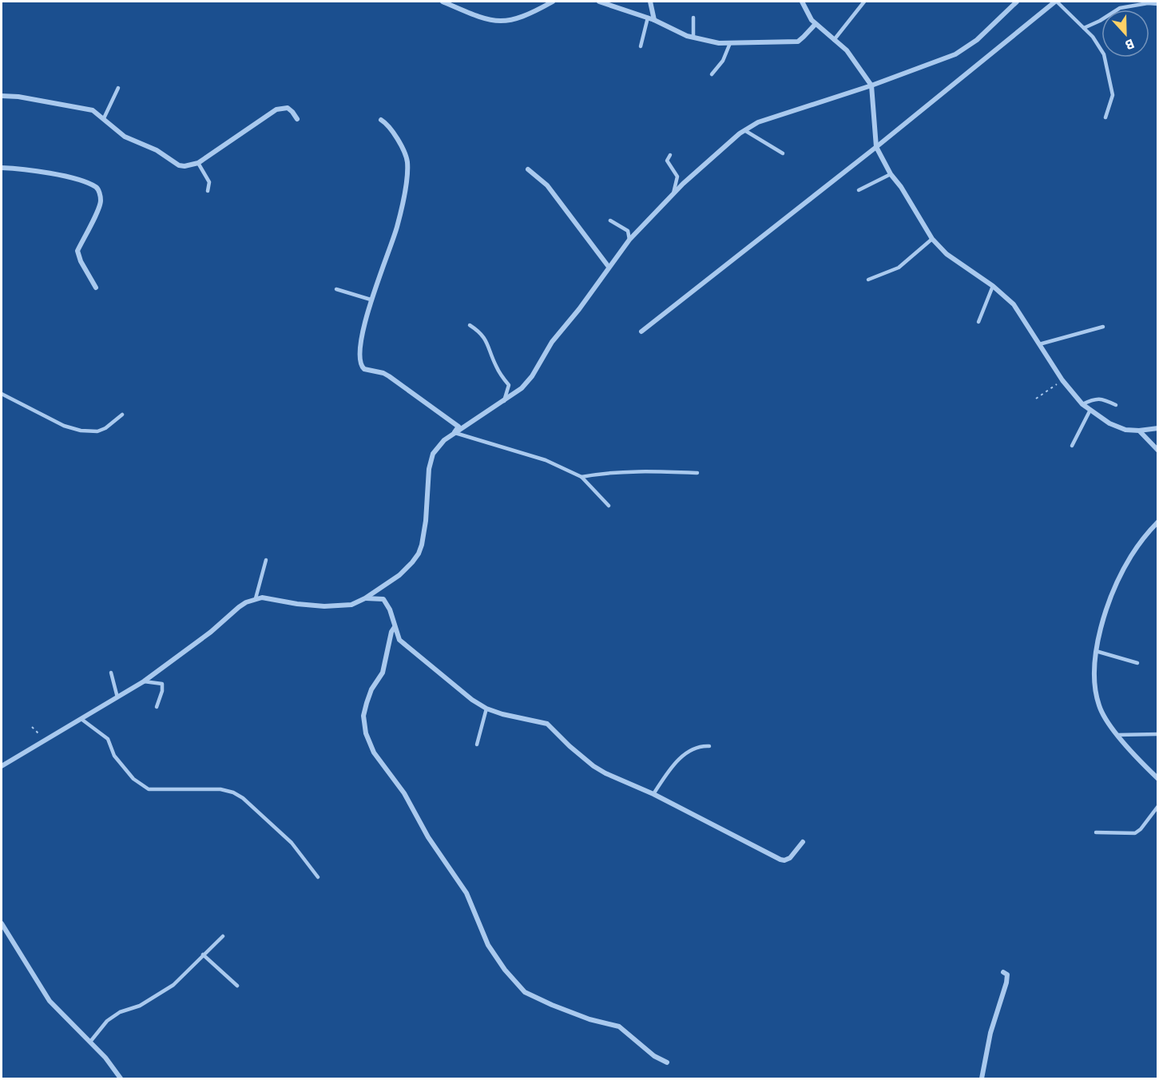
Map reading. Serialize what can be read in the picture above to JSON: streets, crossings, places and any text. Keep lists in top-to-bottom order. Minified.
{"north":"bottom"}
